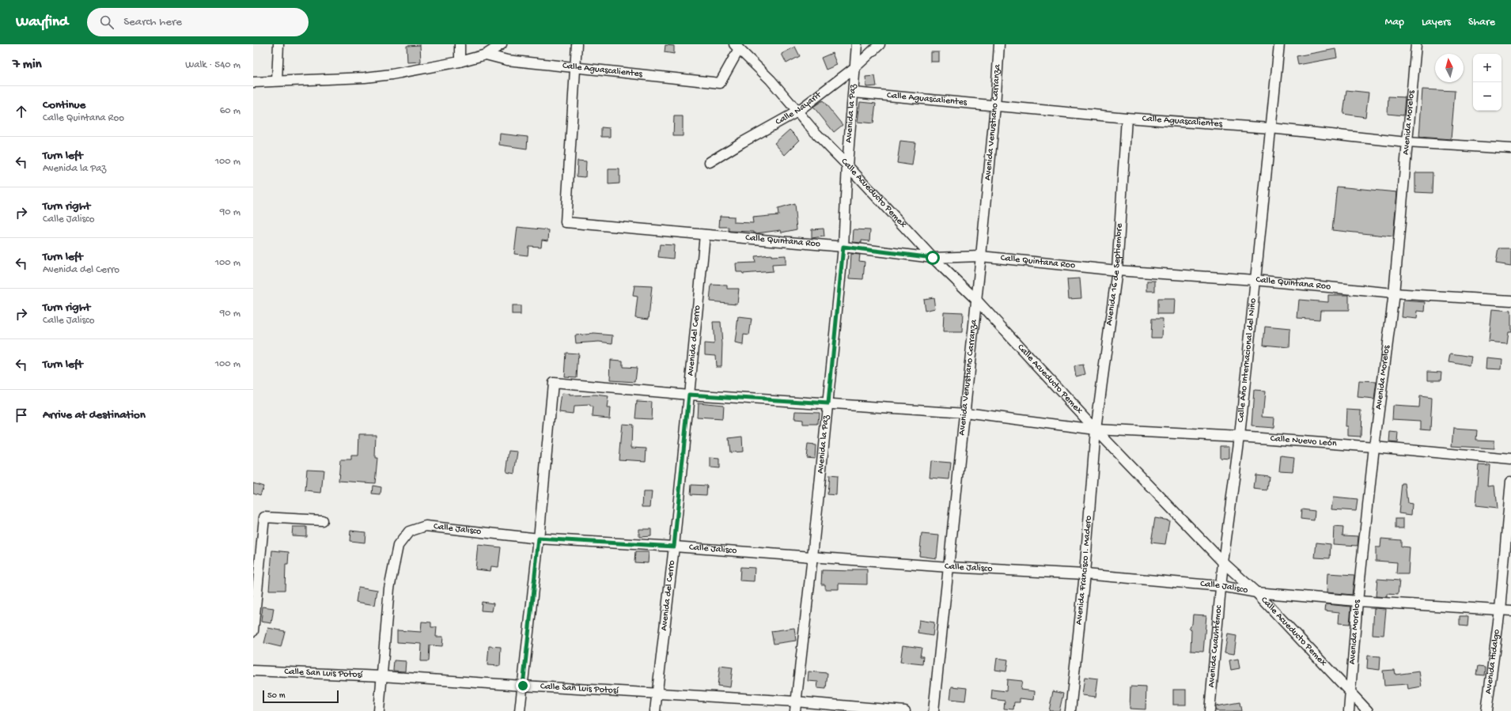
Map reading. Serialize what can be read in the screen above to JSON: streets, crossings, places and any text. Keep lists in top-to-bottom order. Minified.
{"streets":{"street":["Calle Aguascalientes","Calle Nayarit","Avenida la Paz","Avenida Venustiano Carranza","Avenida Morelos","Calle Acueducto Pemex","Calle Quintana Roo","Avenida 16 de Septiembre","Avenida del Cerro","Calle Año Internacional del Niño","Calle Nuevo León","Calle Jalisco","Avenida Francisco I. Madero","Avenida Cuauhtémoc","Avenida Hidalgo","Calle San Luis Potosí"]},"crossings":[["Calle Aguascalientes","Avenida la Paz"],["Calle Aguascalientes","Avenida Venustiano Carranza"],["Calle Aguascalientes","Avenida Morelos"],["Calle Aguascalientes","Calle Acueducto Pemex"],["Calle Aguascalientes","Calle Quintana Roo"],["Calle Aguascalientes","Avenida 16 de Septiembre"],["Calle Aguascalientes","Calle Año Internacional del Niño"],["Calle Nayarit","Avenida la Paz"],["Calle Nayarit","Calle Acueducto Pemex"],["Avenida la Paz","Calle Acueducto Pemex"],["Avenida la Paz","Calle Quintana Roo"],["Avenida la Paz","Calle Jalisco"],["Avenida la Paz","Calle San Luis Potosí"],["Avenida Venustiano Carranza","Calle Acueducto Pemex"],["Avenida Venustiano Carranza","Calle Quintana Roo"],["Avenida Venustiano Carranza","Calle Jalisco"],["Avenida Morelos","Calle Acueducto Pemex"],["Avenida Morelos","Calle Quintana Roo"],["Avenida Morelos","Calle Nuevo León"],["Avenida Morelos","Calle Jalisco"],["Calle Acueducto Pemex","Calle Quintana Roo"],["Calle Acueducto Pemex","Avenida 16 de Septiembre"],["Calle Acueducto Pemex","Calle Año Internacional del Niño"],["Calle Acueducto Pemex","Calle Nuevo León"],["Calle Acueducto Pemex","Calle Jalisco"],["Calle Acueducto Pemex","Avenida Francisco I. Madero"],["Calle Acueducto Pemex","Avenida Cuauhtémoc"],["Calle Quintana Roo","Avenida 16 de Septiembre"],["Calle Quintana Roo","Avenida del Cerro"],["Calle Quintana Roo","Calle Año Internacional del Niño"],["Avenida 16 de Septiembre","Calle Nuevo León"],["Avenida 16 de Septiembre","Avenida Francisco I. Madero"],["Avenida del Cerro","Calle Jalisco"],["Avenida del Cerro","Calle San Luis Potosí"],["Calle Año Internacional del Niño","Calle Nuevo León"],["Calle Año Internacional del Niño","Avenida Cuauhtémoc"],["Calle Nuevo León","Avenida Francisco I. Madero"],["Calle Jalisco","Avenida Francisco I. Madero"],["Calle Jalisco","Avenida Cuauhtémoc"],["Calle Jalisco","Avenida Hidalgo"],["Calle Jalisco","Calle San Luis Potosí"]],"scale_bar":"50 m","north":"top","page":{"header":"Wayfind","search":"Search here","nav":["Map","Layers","Share"],"heading":["7 min","Walk · 540 m"],"map_buttons":["+","−"],"list":[["Continue","Calle Quintana Roo","60 m"],["Turn left","Avenida la Paz","100 m"],["Turn right","Calle Jalisco","90 m"],["Turn left","Avenida del Cerro","100 m"],["Turn right","Calle Jalisco","90 m"],["Turn left","100 m"],"Arrive at destination"],"scale":"50 m"}}
